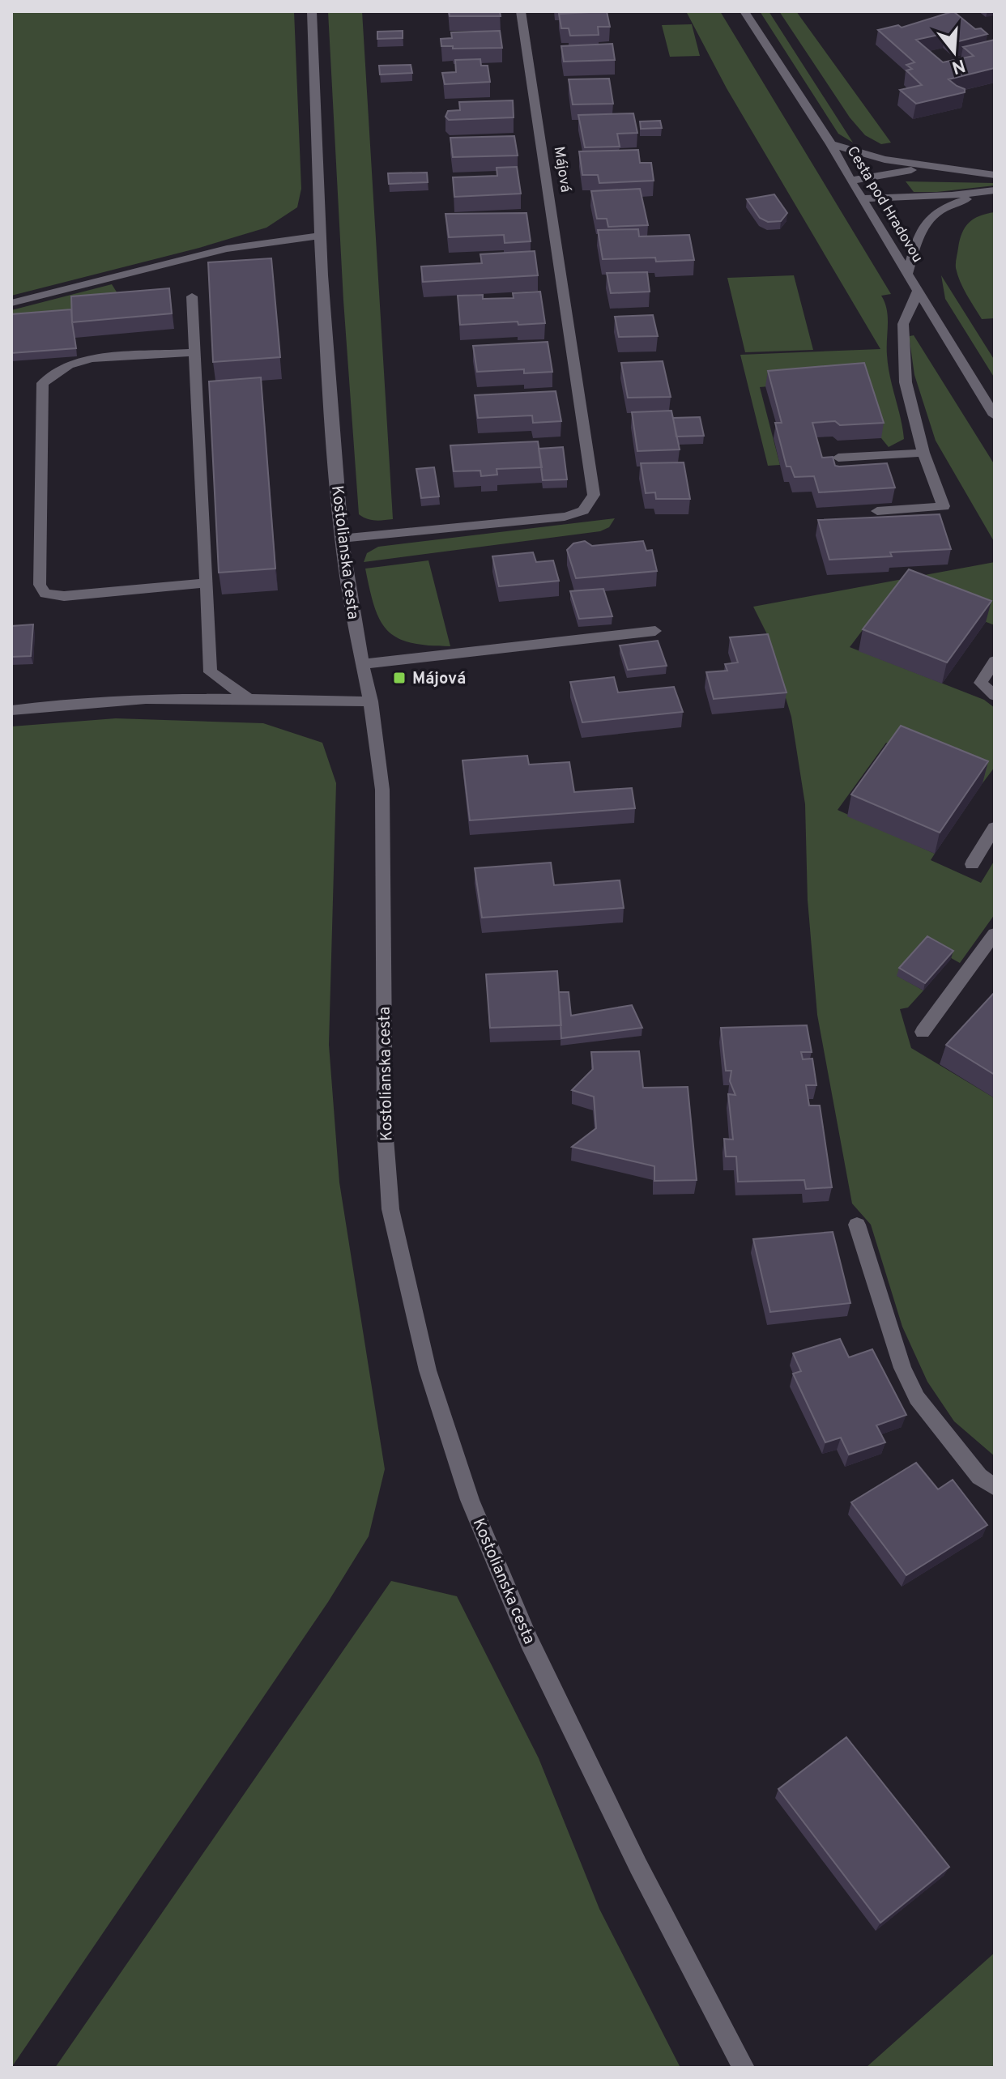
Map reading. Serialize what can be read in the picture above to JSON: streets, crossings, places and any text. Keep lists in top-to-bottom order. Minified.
{"streets":{"street":["Májová","Cesta pod Hradovou","Kostolianska cesta"]},"crossings":[["Májová","Kostolianska cesta"]],"places":{"transit":["Májová"]},"north":"bottom"}
